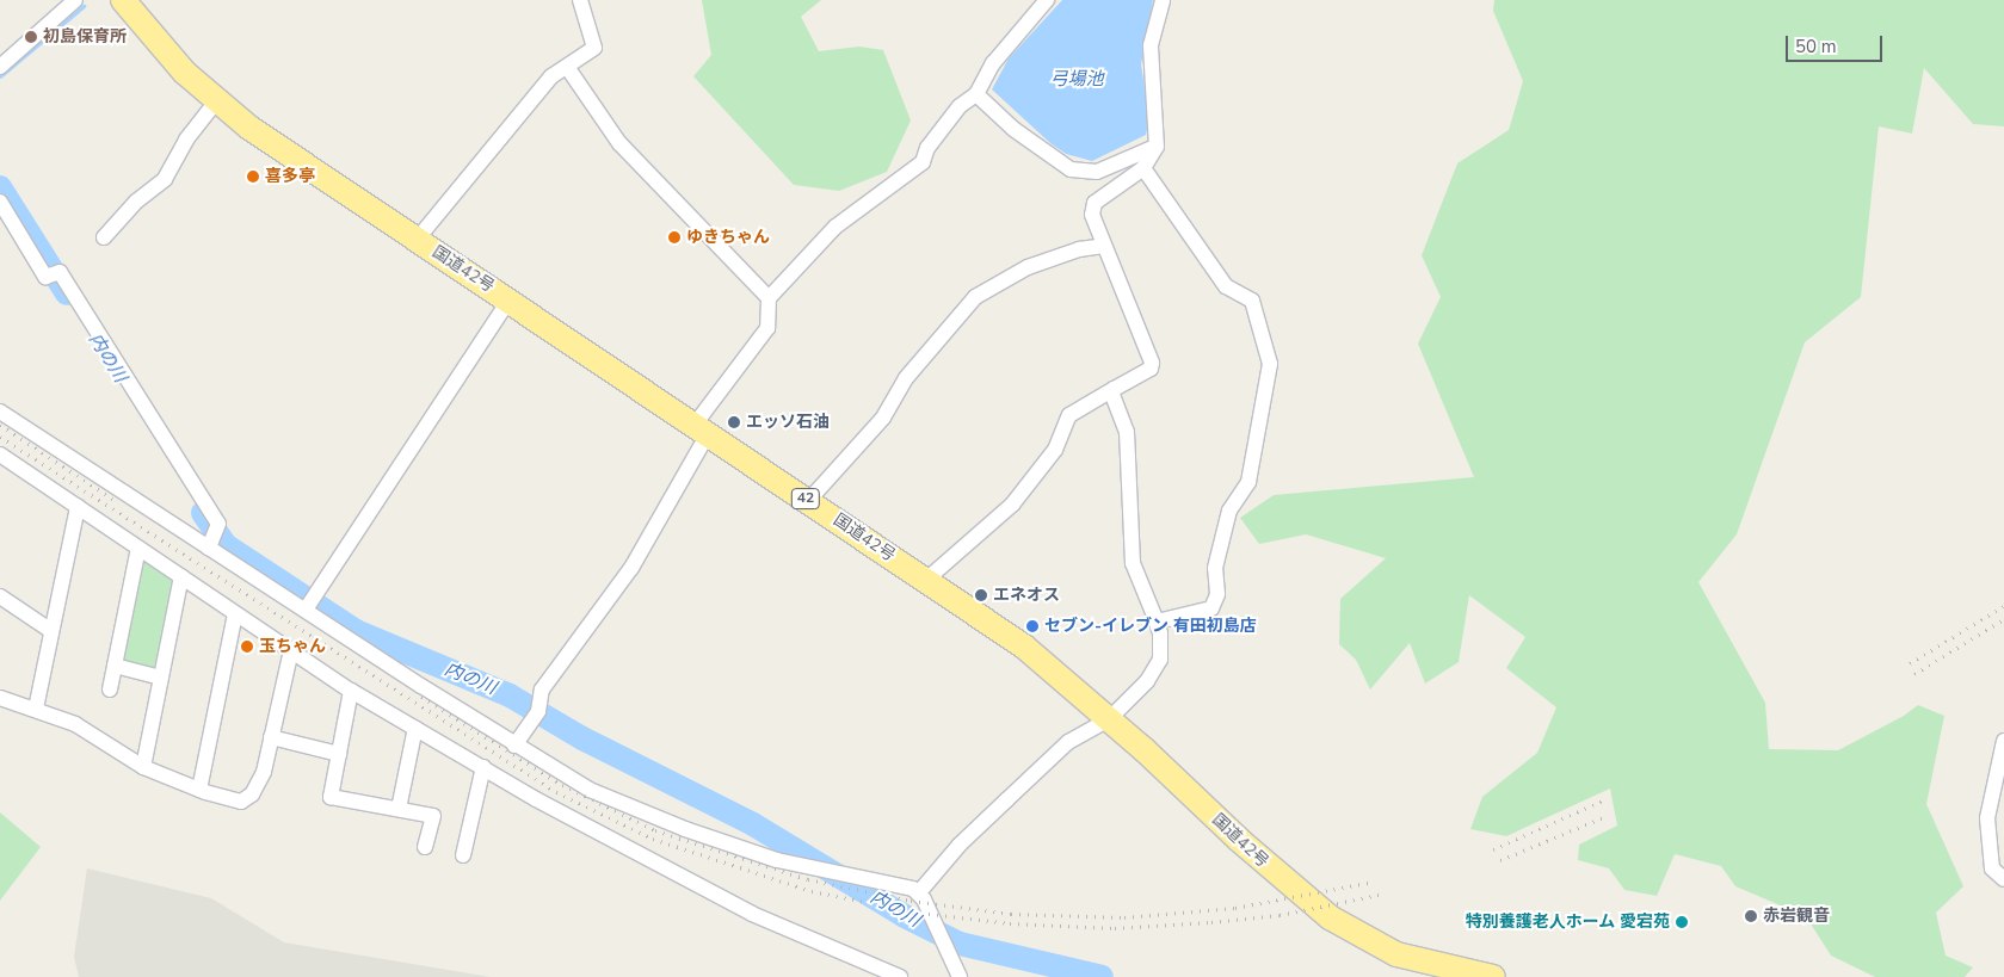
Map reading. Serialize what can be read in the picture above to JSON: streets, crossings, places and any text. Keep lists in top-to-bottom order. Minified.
{"streets":{"highway":["国道42号","42"]},"water":["弓場池","内の川"],"places":["初島保育所","喜多亭","ゆきちゃん","エッソ石油","エネオス","セブン-イレブン 有田初島店","玉ちゃん","赤岩観音","特別養護老人ホーム 愛宕苑"],"scale_bar":"50 m"}
